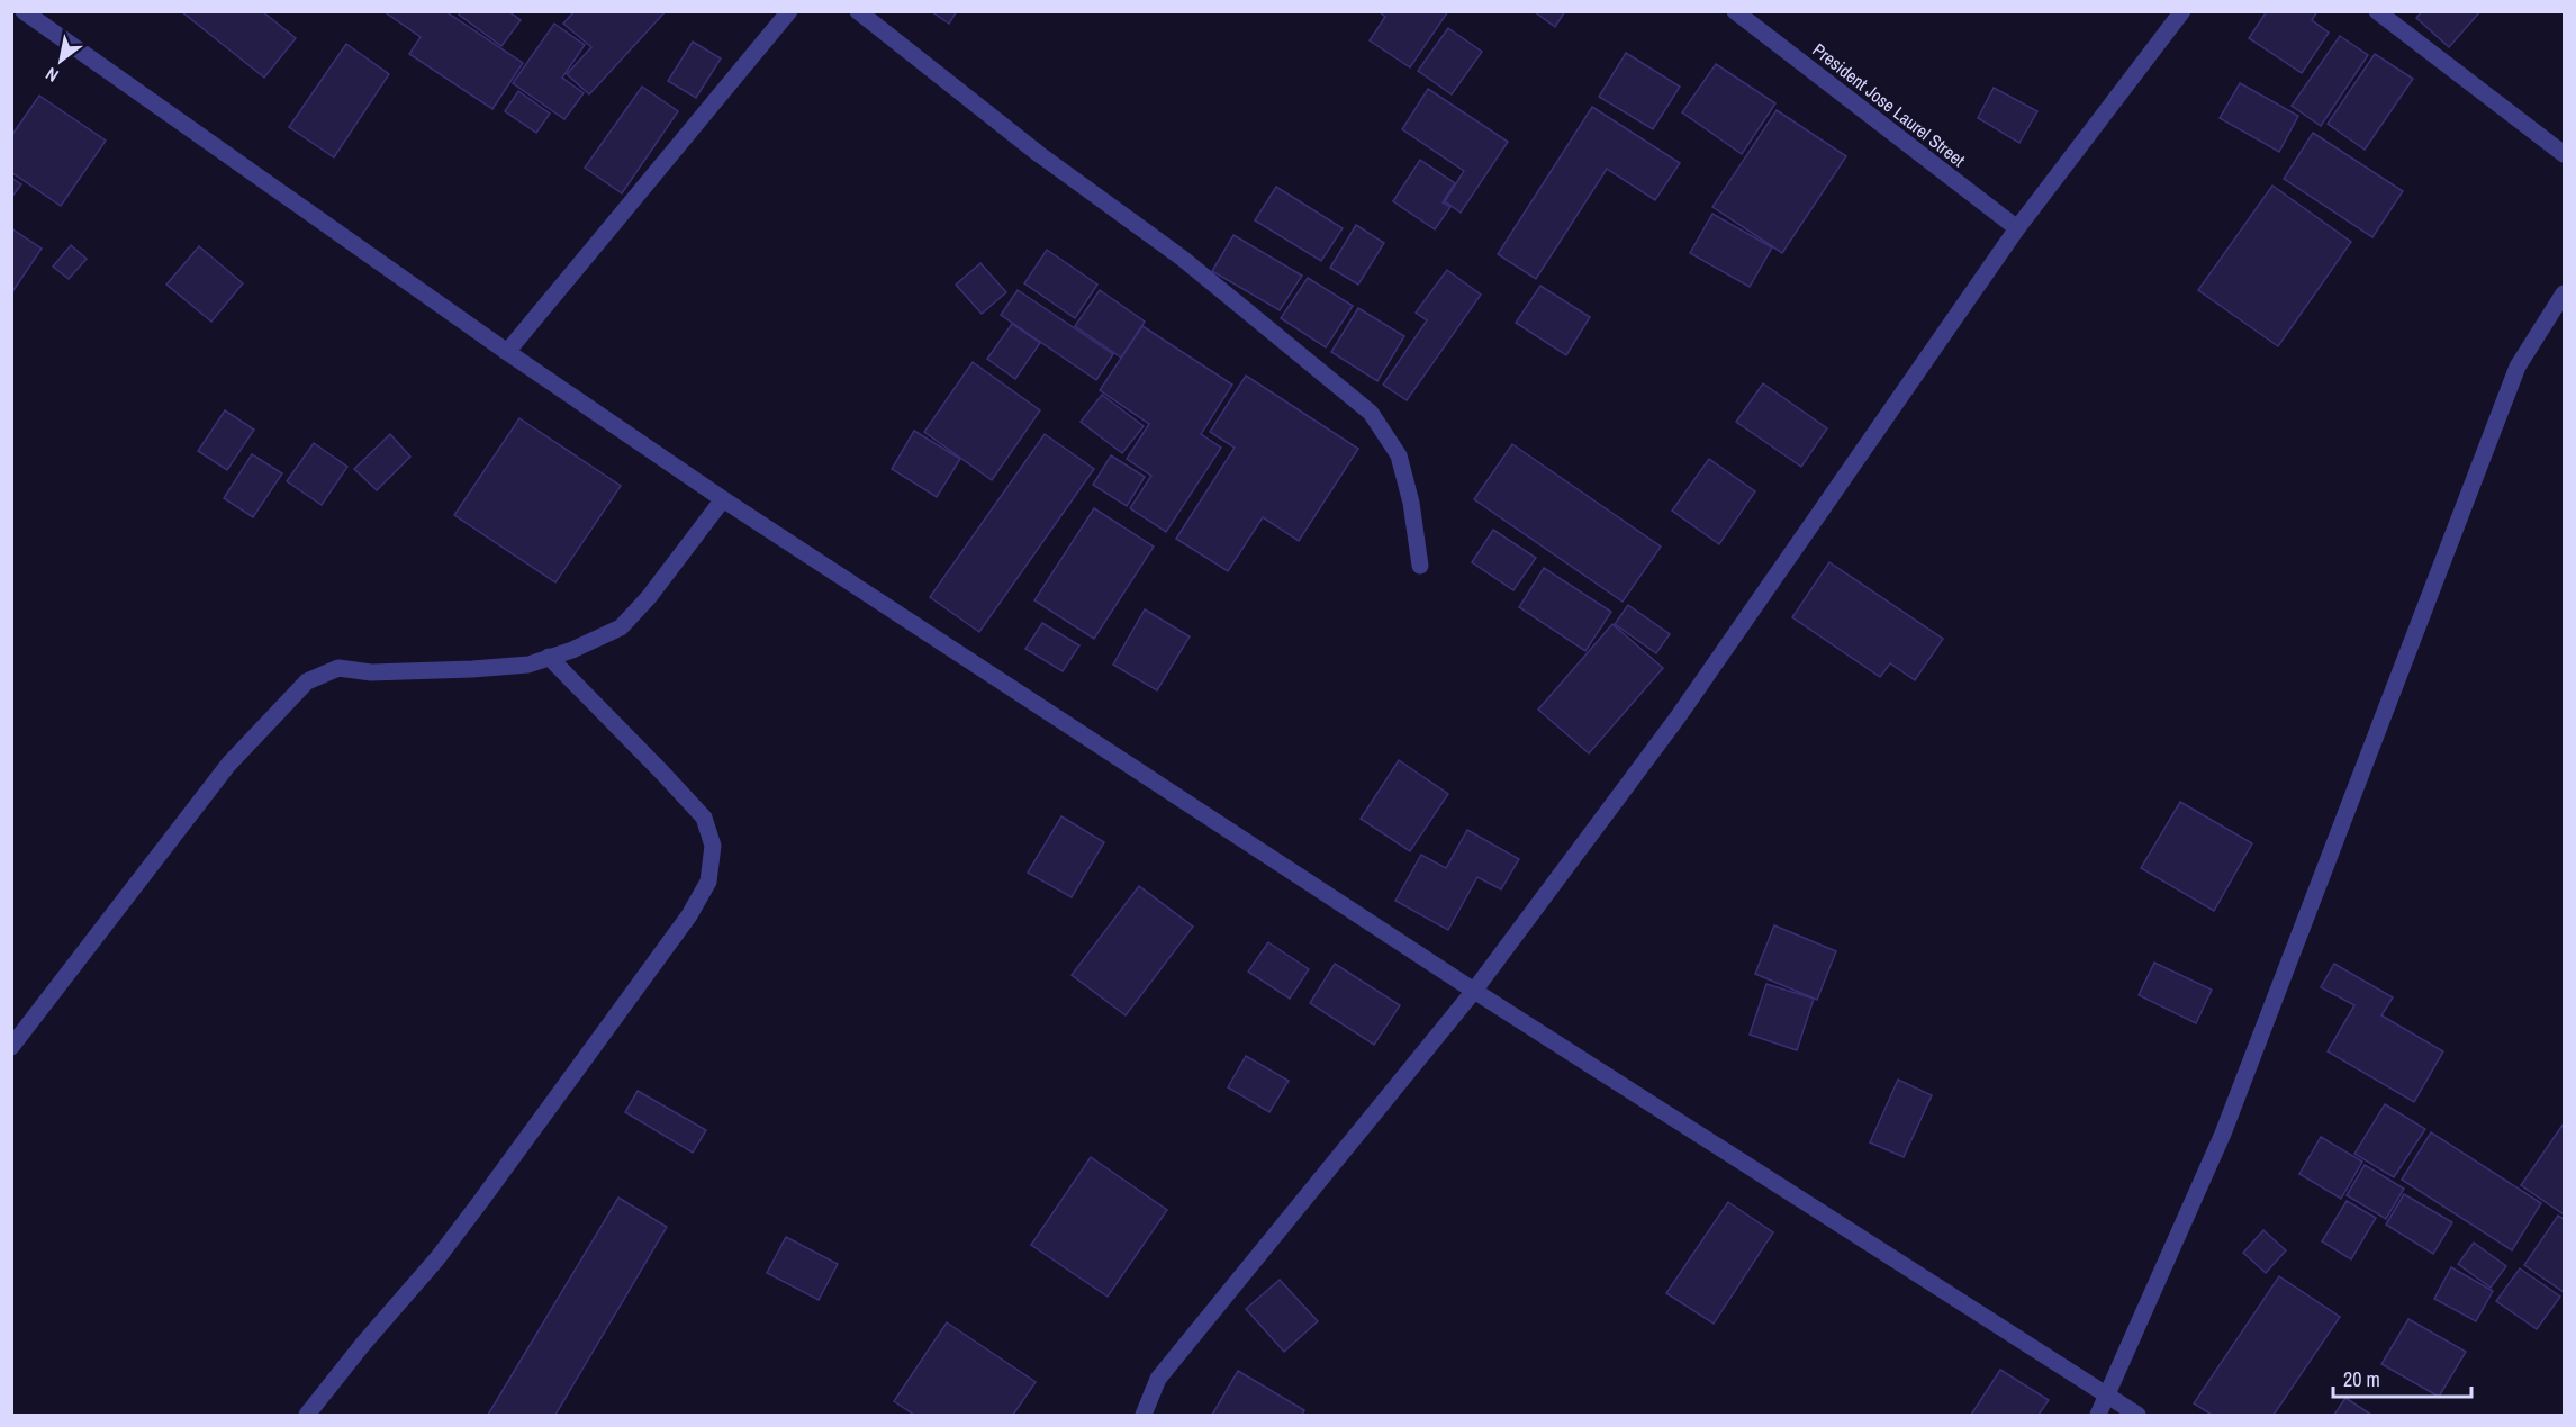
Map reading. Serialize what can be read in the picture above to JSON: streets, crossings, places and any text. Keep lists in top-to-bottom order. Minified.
{"streets":{"street":["President Jose Laurel Street"]},"scale_bar":"20 m","north":"bottom left"}
